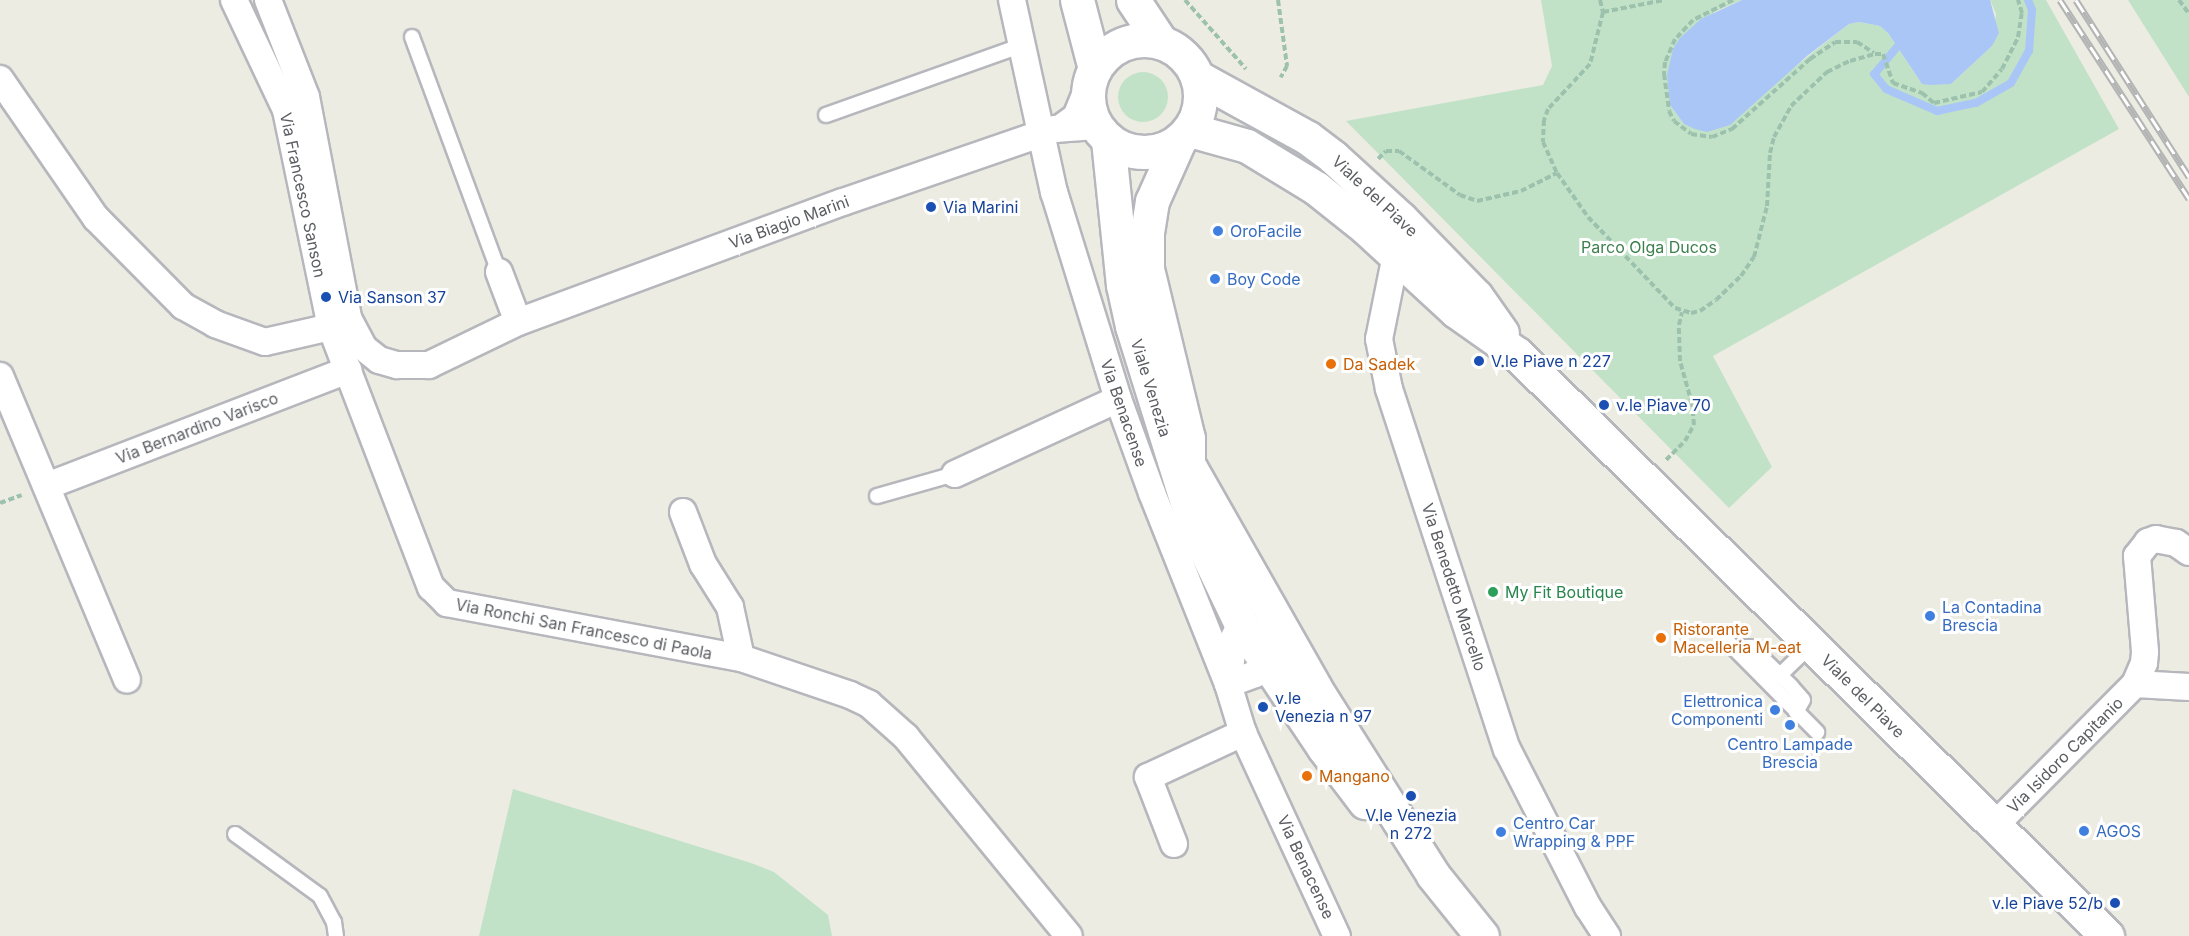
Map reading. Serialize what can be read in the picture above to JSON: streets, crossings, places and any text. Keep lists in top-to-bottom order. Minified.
{"streets":{"main road":["Viale del Piave","Viale Venezia"],"street":["Via Francesco Sanson","Via Biagio Marini","Via Benacense","Via Bernardino Varisco","Via Benedetto Marcello","Via Ronchi San Francesco di Paola","Via Isidoro Capitanio"]},"crossings":[["Via Francesco Sanson","Via Ronchi San Francesco di Paola"],["Viale del Piave","Viale Venezia"],["Viale del Piave","Via Benedetto Marcello"],["Viale del Piave","Via Isidoro Capitanio"],["Via Biagio Marini","Via Benacense"],["Viale Venezia","Via Benacense"],["Via Bernardino Varisco","Via Ronchi San Francesco di Paola"]],"parks":["Parco Olga Ducos"],"places":["Via Marini","OroFacile","Boy Code","Via Sanson 37","V.le Piave n 227","Da Sadek","v.le Piave 70","My Fit Boutique","La Contadina Brescia","Ristorante Macelleria M-eat","v.le Venezia n 97","Elettronica Componenti","Centro Lampade Brescia","Mangano","V.le Venezia n 272","AGOS","Centro Car Wrapping & PPF","v.le Piave 52/b"]}
